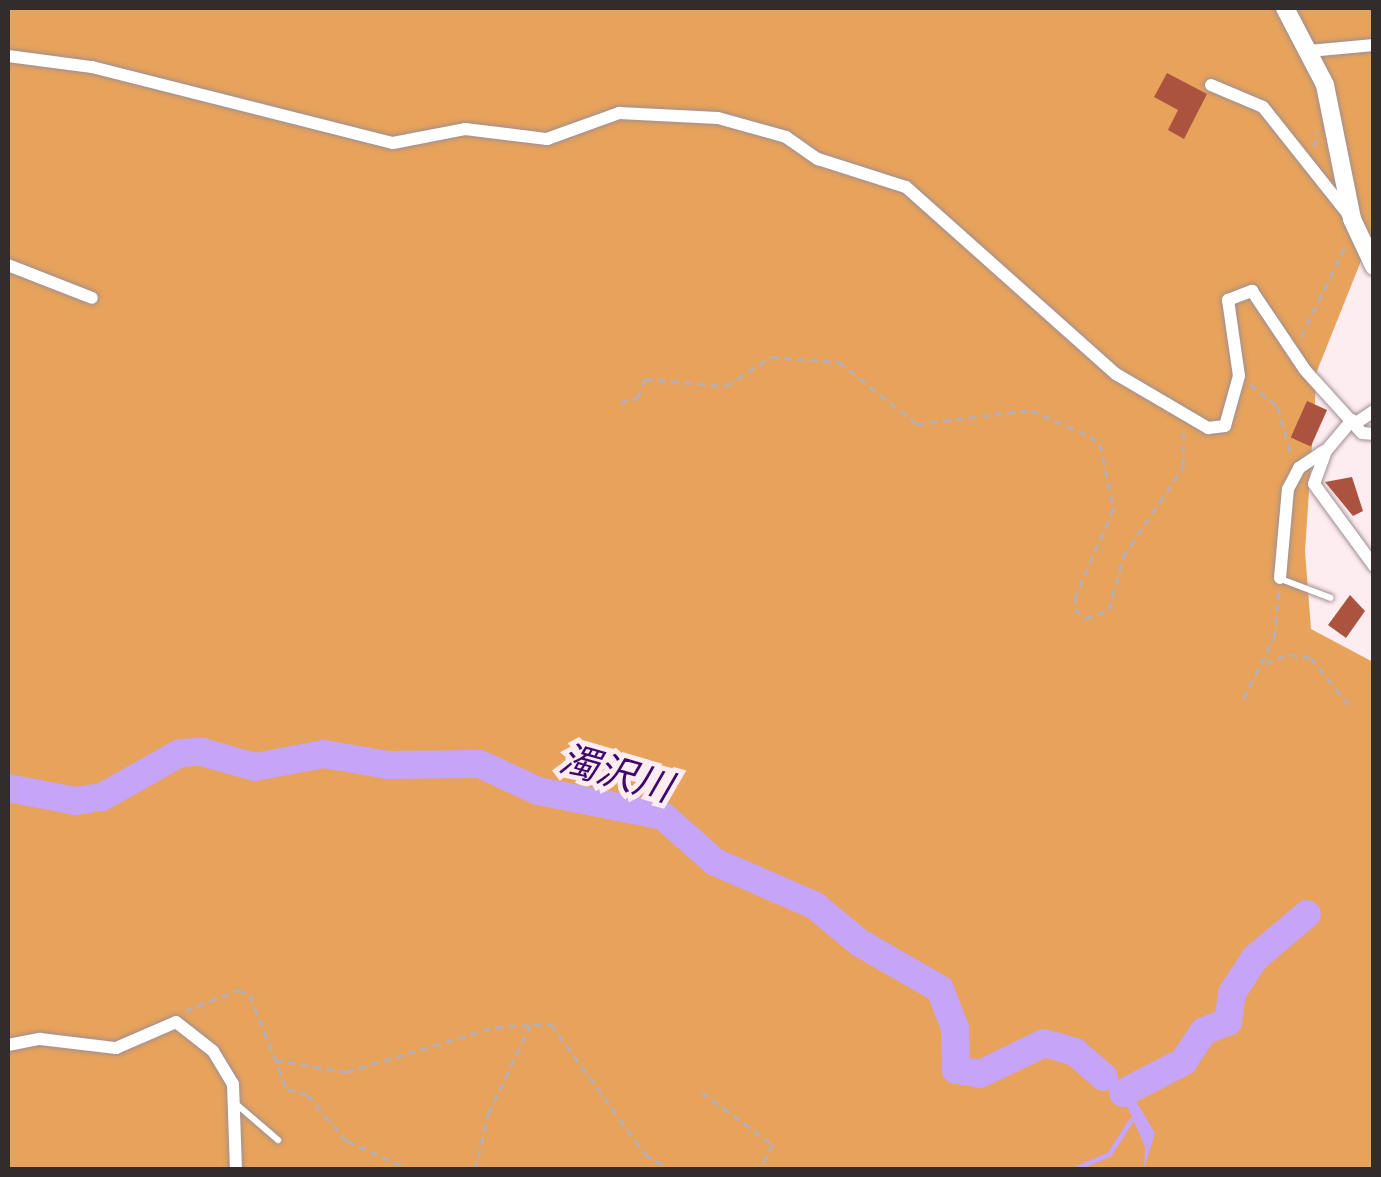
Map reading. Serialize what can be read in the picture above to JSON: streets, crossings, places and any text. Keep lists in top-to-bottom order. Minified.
{"water":["濁沢川"]}
